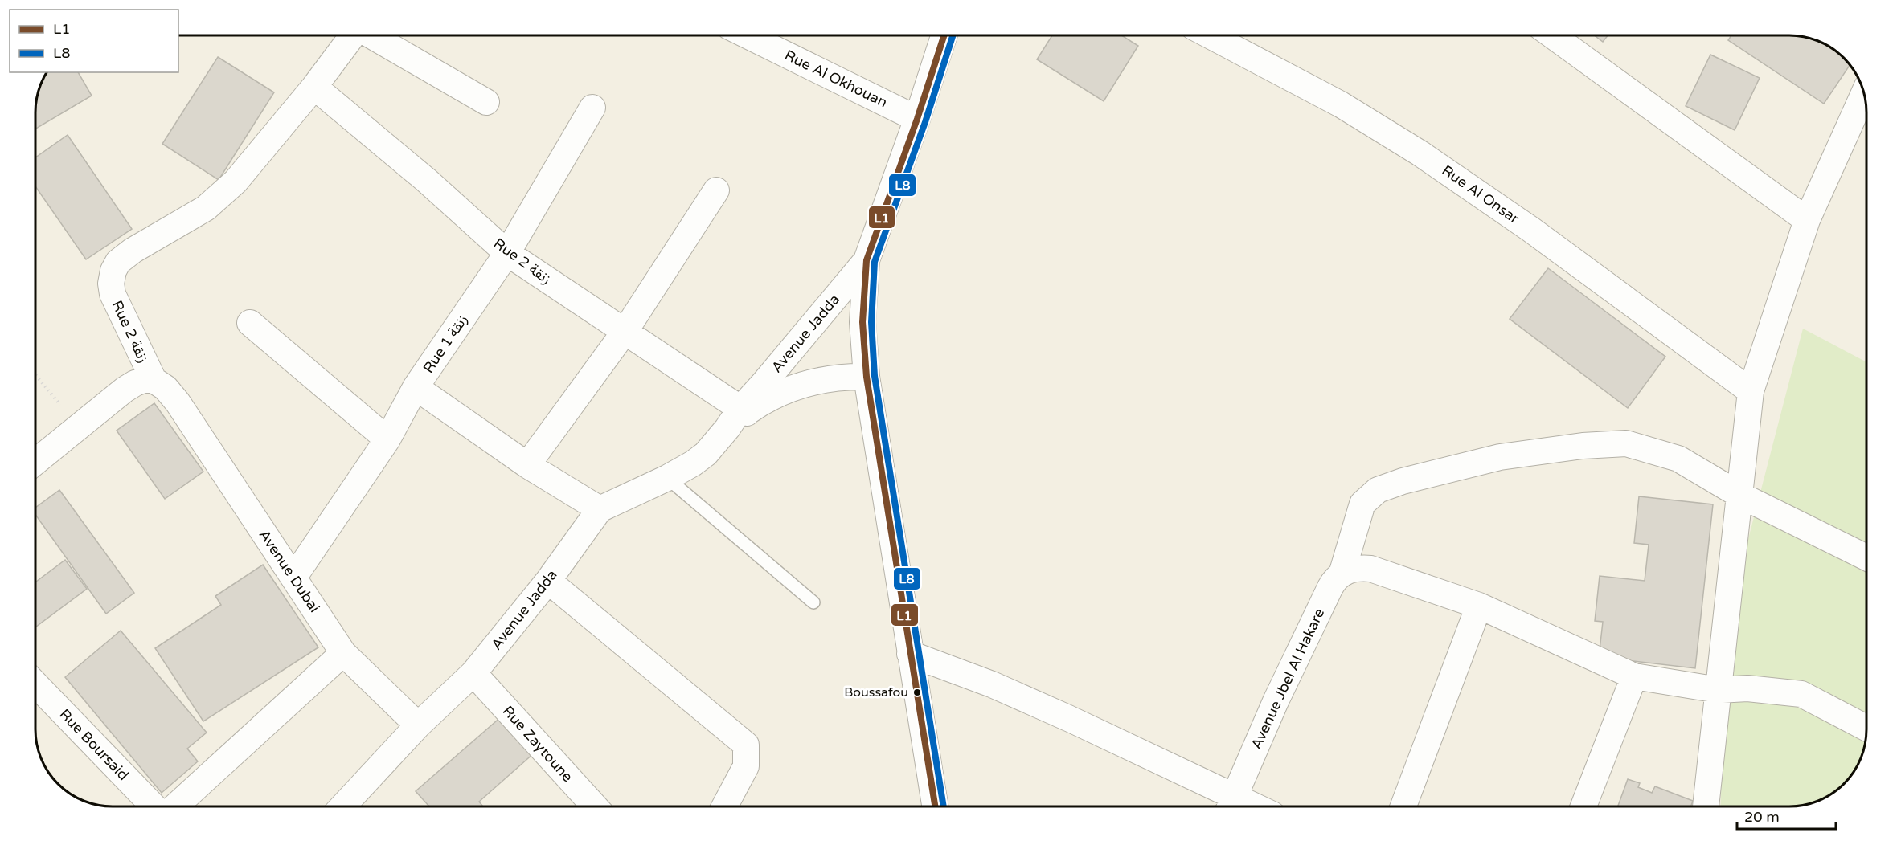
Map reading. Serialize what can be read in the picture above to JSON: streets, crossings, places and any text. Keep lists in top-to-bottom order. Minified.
{"streets":{"street":["Rue Al Okhouan","Rue Al Onsar","Rue 2 زنقة","Avenue Jadda","Rue 1 زنقة","Avenue Dubai","Avenue Jbel Al Hakare","Rue Zaytoune","Rue Boursaid"]},"crossings":[["Rue 2 زنقة","Avenue Jadda"],["Rue 2 زنقة","Rue 1 زنقة"],["Rue 2 زنقة","Avenue Dubai"],["Avenue Jadda","Avenue Dubai"],["Avenue Jadda","Rue Zaytoune"],["Rue 1 زنقة","Avenue Dubai"]],"places":["Boussafou"],"lines":["transit line L1","transit line L8"],"legend":["L1","L8"],"scale_bar":"20 m"}
